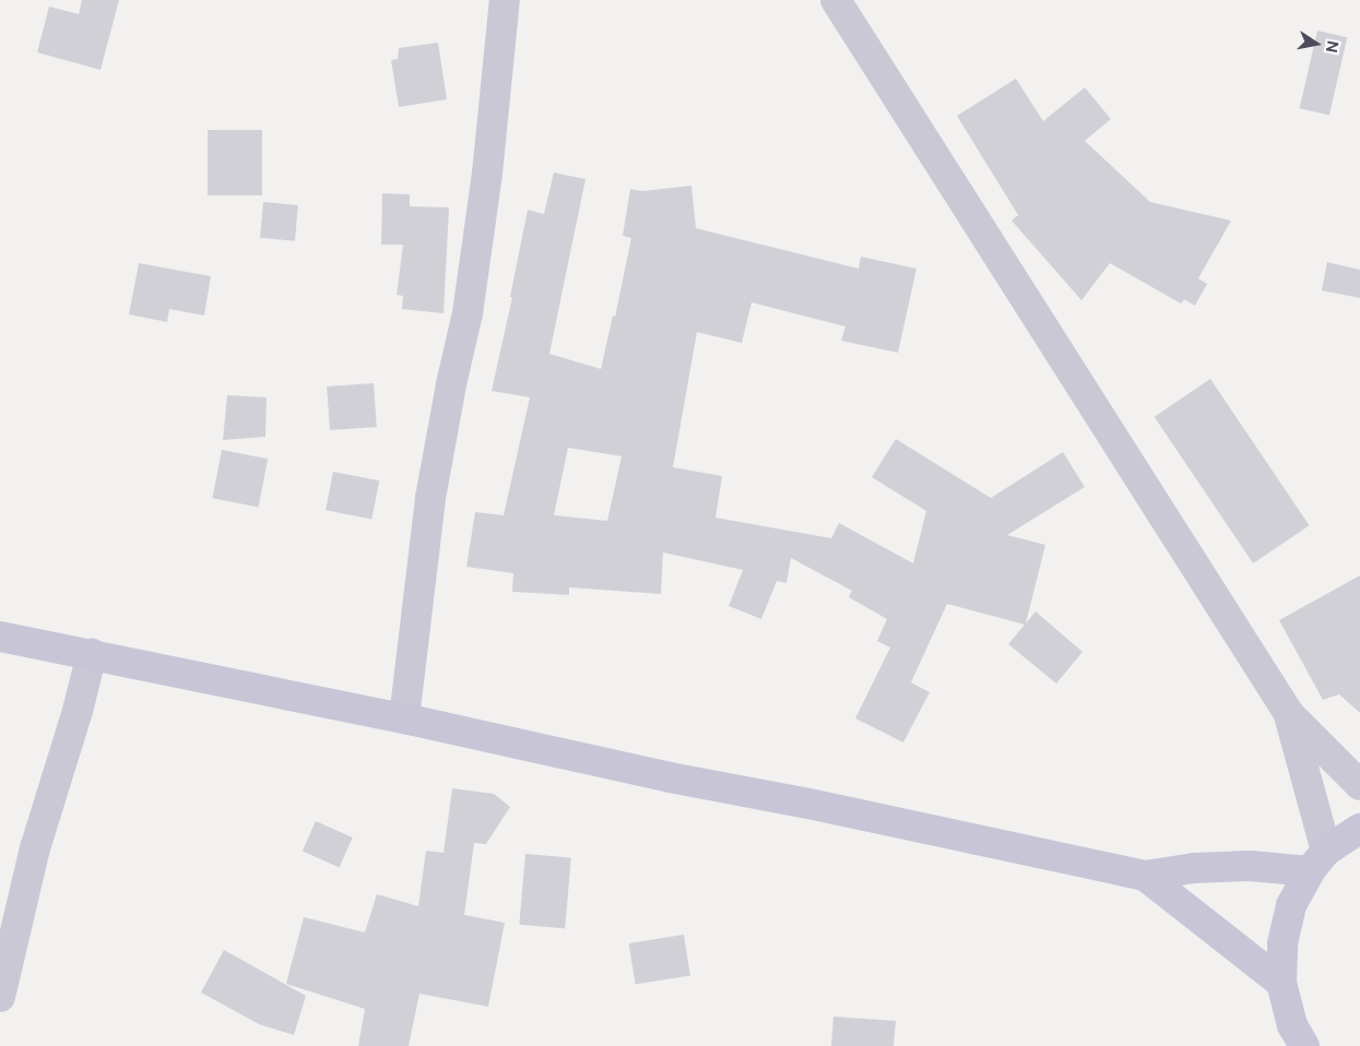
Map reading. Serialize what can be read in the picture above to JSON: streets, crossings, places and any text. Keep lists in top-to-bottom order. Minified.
{"north":"right"}
